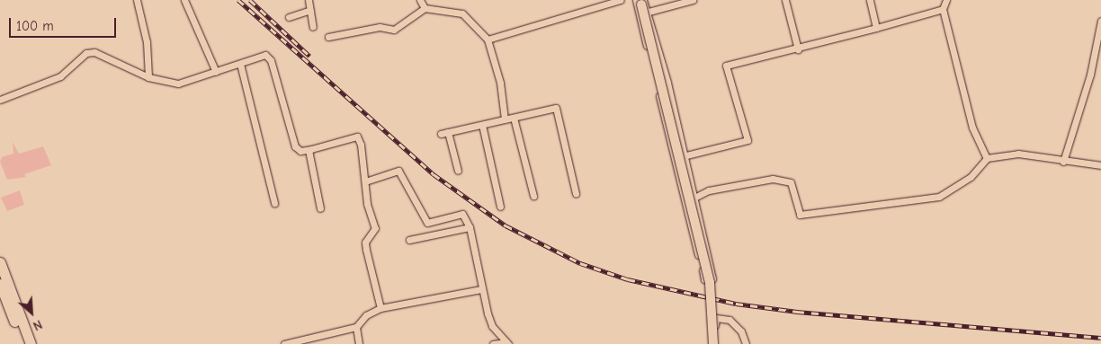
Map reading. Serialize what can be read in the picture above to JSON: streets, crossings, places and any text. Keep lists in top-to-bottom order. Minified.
{"scale_bar":"100 m","north":"bottom right"}
